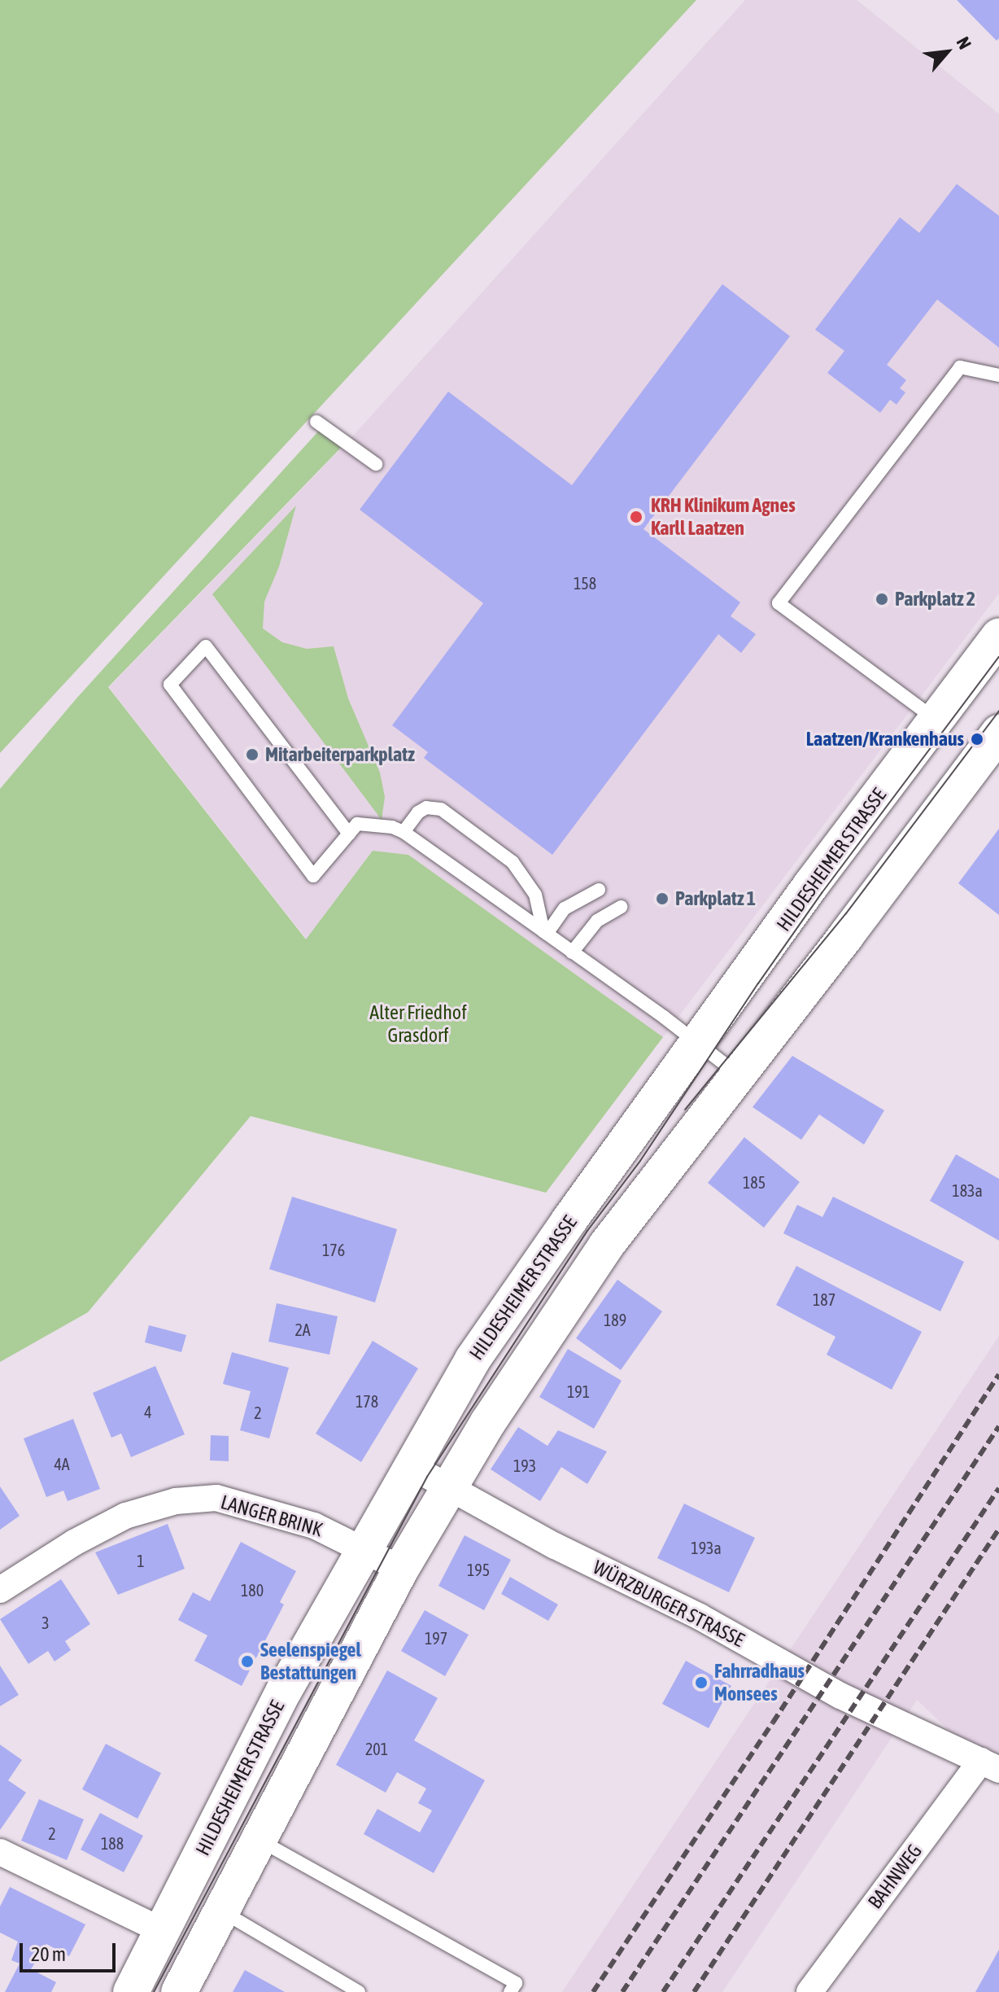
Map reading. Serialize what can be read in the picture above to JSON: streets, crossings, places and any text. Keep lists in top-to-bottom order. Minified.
{"streets":{"street":["HILDESHEIMER STRASSE","LANGER BRINK","WÜRZBURGER STRASSE","BAHNWEG"]},"crossings":[["HILDESHEIMER STRASSE","LANGER BRINK"],["HILDESHEIMER STRASSE","WÜRZBURGER STRASSE"],["WÜRZBURGER STRASSE","BAHNWEG"]],"parks":["Alter Friedhof Grasdorf"],"places":["KRH Klinikum Agnes Karll Laatzen","Parkplatz 2","Laatzen/Krankenhaus","Mitarbeiterparkplatz","Parkplatz 1","Seelenspiegel Bestattungen","Fahrradhaus Monsees"],"house_numbers":["158","185","183a","176","187","189","2A","191","178","4","2","4A","193","193a","1","195","180","3","197","201","2","188"],"scale_bar":"20 m","north":"top right"}
